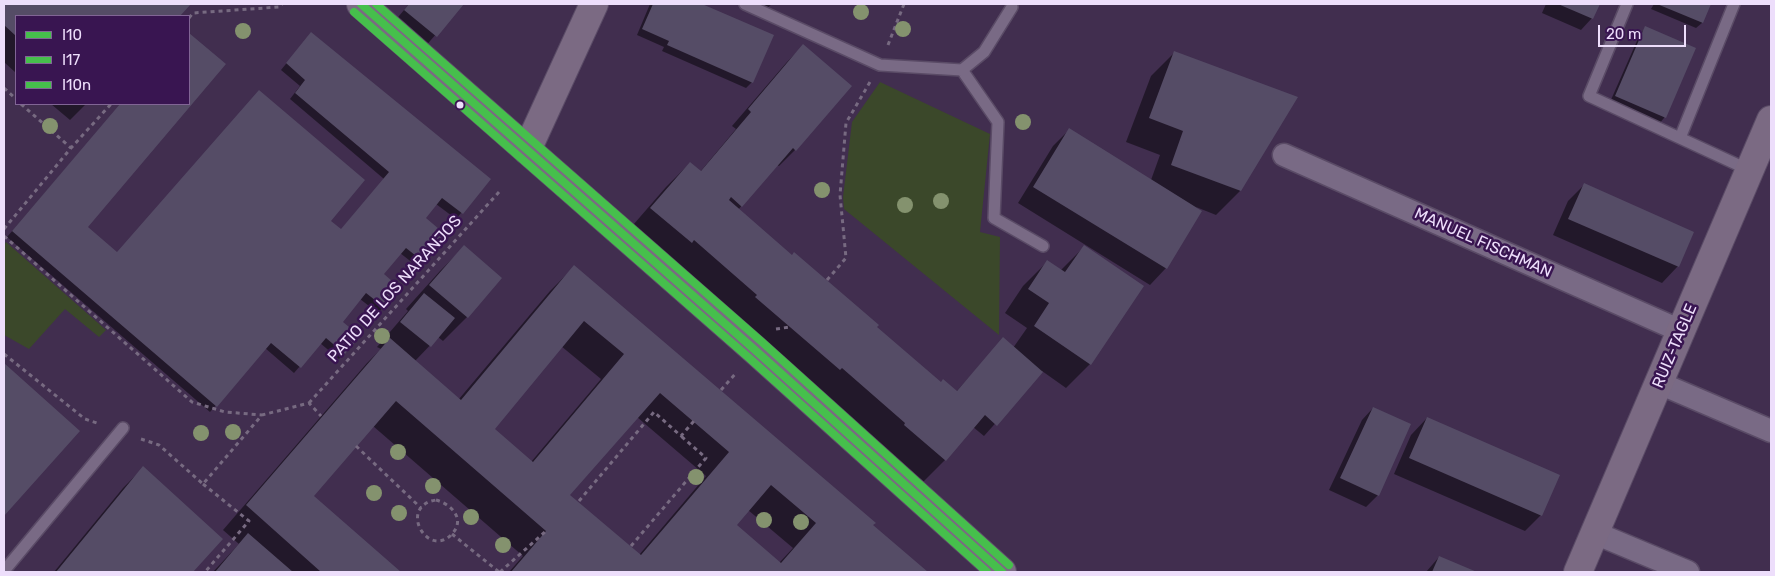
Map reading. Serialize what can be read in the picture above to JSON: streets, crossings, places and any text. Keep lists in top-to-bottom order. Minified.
{"streets":{"main road":["RUIZ-TAGLE"],"street":["MANUEL FISCHMAN"],"path":["PATIO DE LOS NARANJOS"]},"crossings":[["MANUEL FISCHMAN","RUIZ-TAGLE"]],"lines":["transit line I10","transit line I10n","transit line I17"],"legend":["I10","I17","I10n"],"scale_bar":"20 m"}
